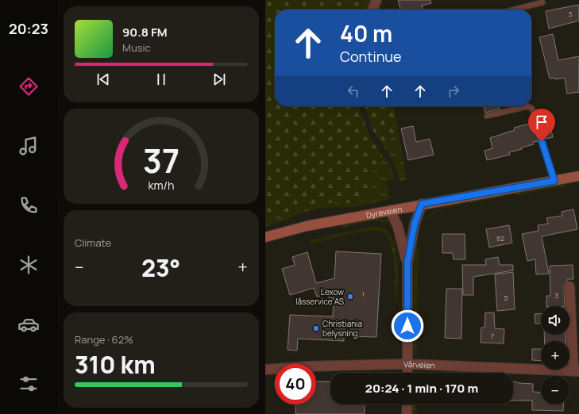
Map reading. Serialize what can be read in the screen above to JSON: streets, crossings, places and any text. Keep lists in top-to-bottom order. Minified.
{"streets":{"main road":["Dyreveien"],"street":["Vårveien"]},"places":["Lexow låsservice AS","Christiania belysning"],"house_numbers":["3","62","1","3","5","7"],"page":{"tabs":"20:23","turn":["40 m","Continue"],"song":["90.8 FM","Music"],"tile":["Climate",["Range · 62%","310 km"]],"heat":["−","23°","+"],"map_buttons":["+","−"],"limit":"40","trip":"20:24 · 1 min · 170 m","gauge":["37","km/h"]}}
